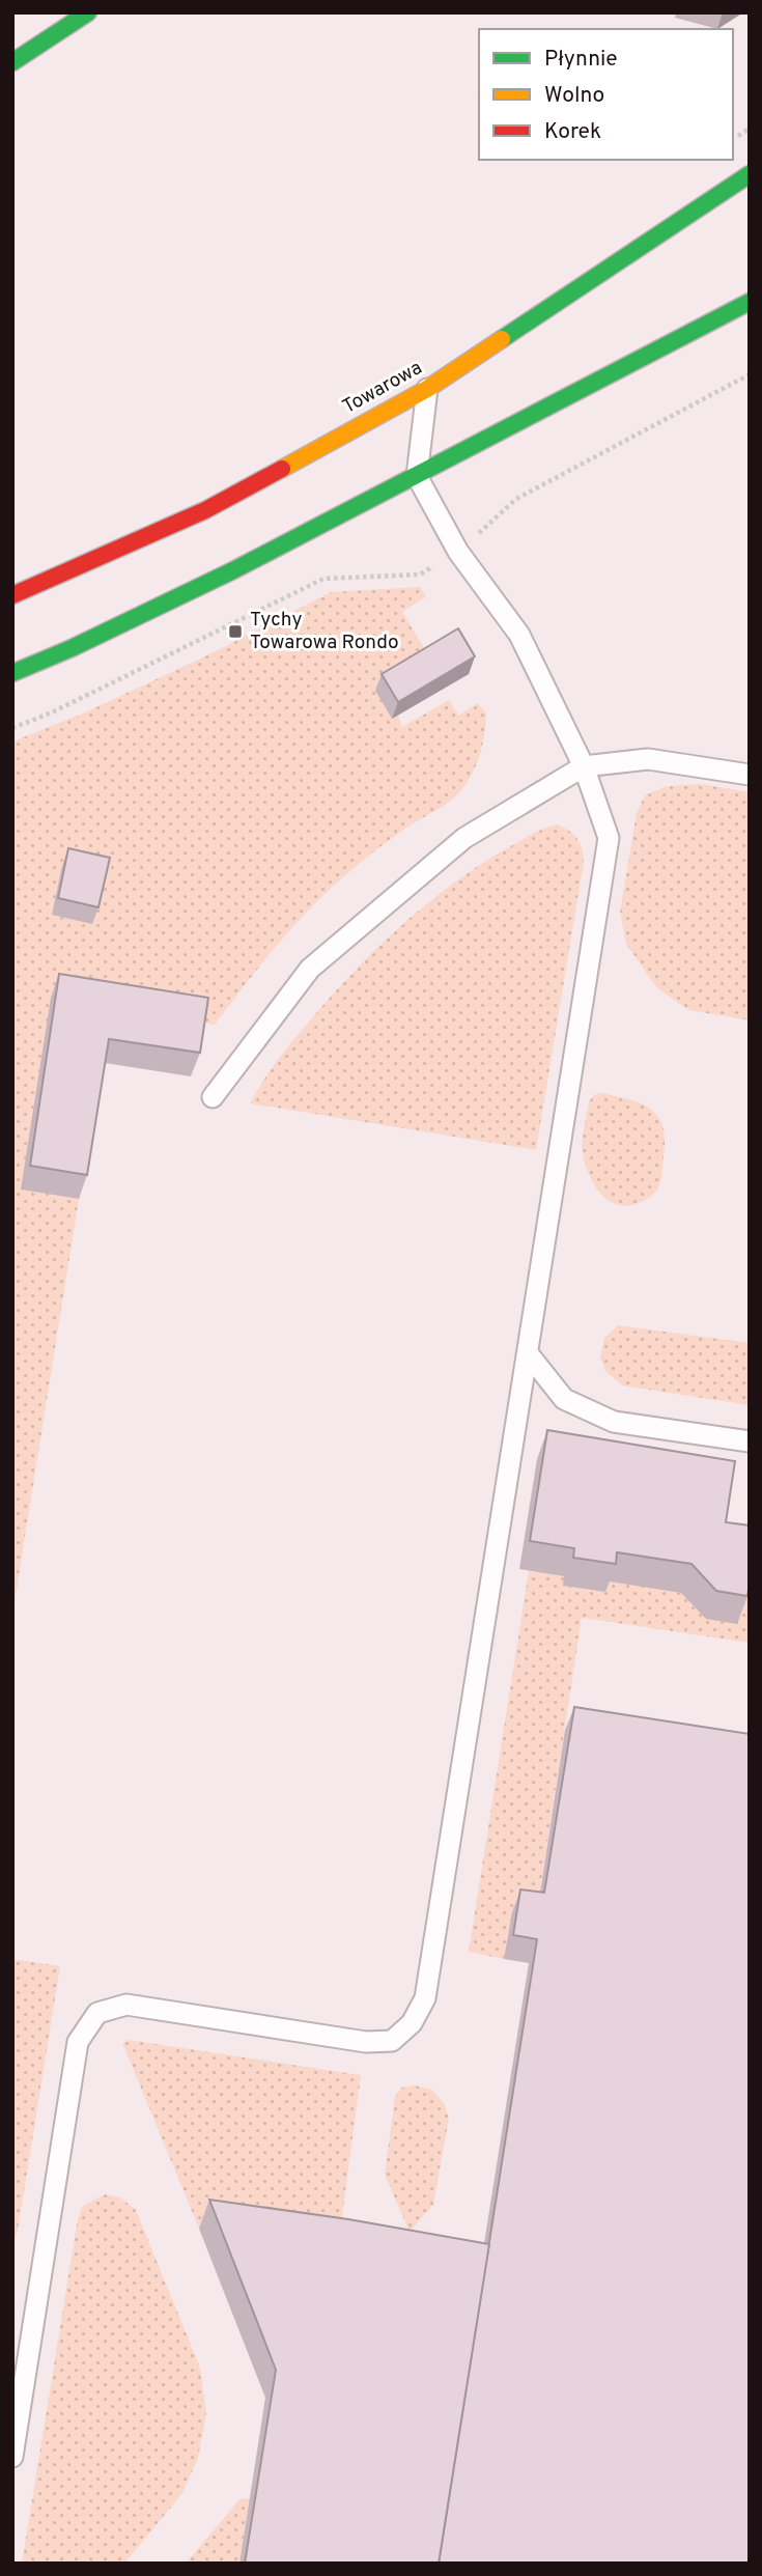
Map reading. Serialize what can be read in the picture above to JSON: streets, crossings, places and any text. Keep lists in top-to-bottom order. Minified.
{"streets":{"street":["Towarowa"]},"places":{"transit":["Tychy Towarowa Rondo"]},"legend":["Płynnie","Wolno","Korek"]}
